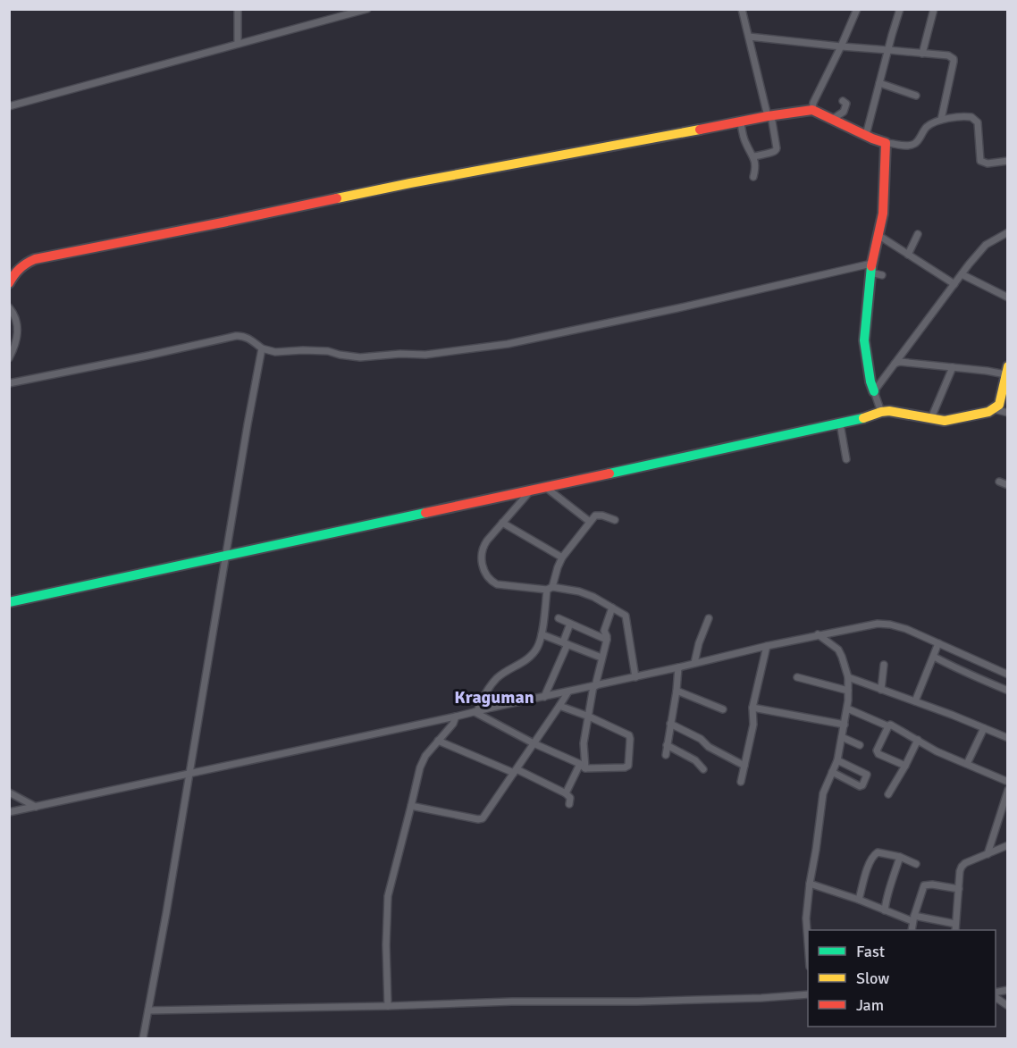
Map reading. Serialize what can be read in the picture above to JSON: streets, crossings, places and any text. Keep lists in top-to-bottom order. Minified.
{"districts":["Kraguman"],"legend":["Fast","Slow","Jam"]}
